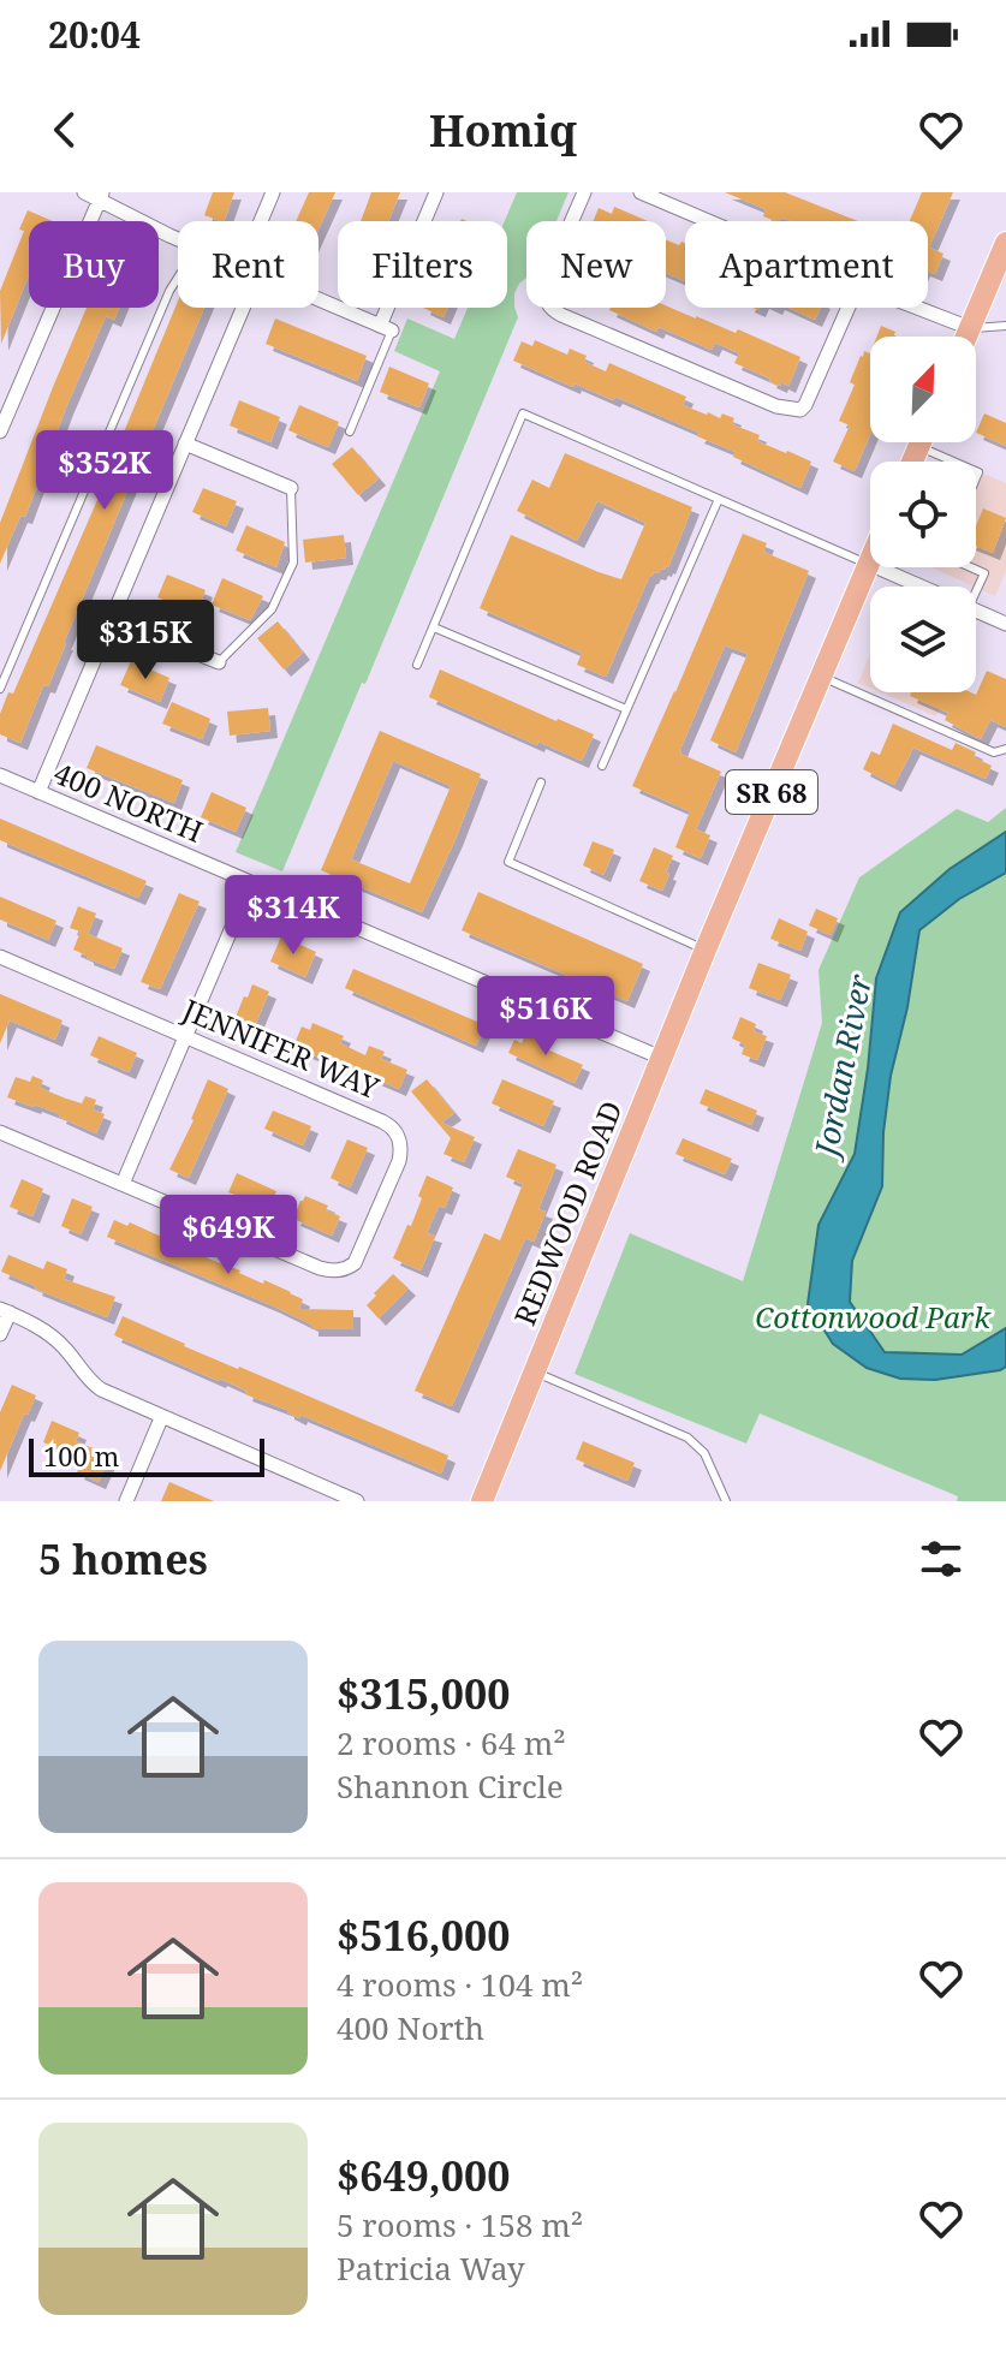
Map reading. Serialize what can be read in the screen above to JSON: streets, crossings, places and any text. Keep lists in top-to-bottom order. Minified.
{"streets":{"main road":["SR 68","REDWOOD ROAD"],"street":["400 NORTH","JENNIFER WAY"]},"crossings":[["400 NORTH","REDWOOD ROAD"]],"water":["Jordan River"],"parks":["Cottonwood Park"],"scale_bar":"100 m","north":"top right","page":{"status":"20:04","header":"Homiq","chip":["Buy","Rent","Filters","New","Apartment"],"price":["$352K","$315K","$314K","$516K","$649K"],"scale":"100 m","heading":"5 homes","list":[{"name":"$315,000","note":"2 rooms · 64 m² · Shannon Circle"},{"name":"$516,000","note":"4 rooms · 104 m² · 400 North"},{"name":"$649,000","note":"5 rooms · 158 m² · Patricia Way"}]}}
